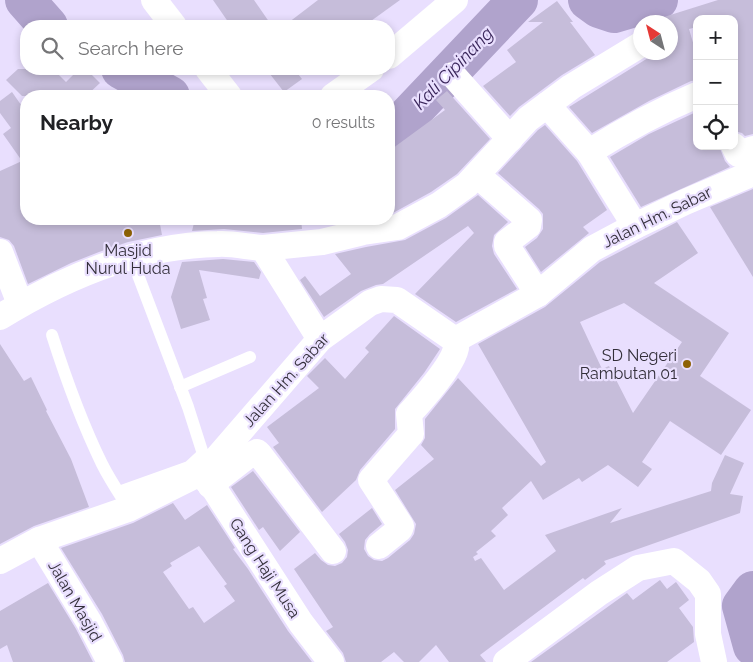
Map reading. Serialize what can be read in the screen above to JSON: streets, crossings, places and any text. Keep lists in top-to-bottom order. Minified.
{"streets":{"street":["Jalan Hm. Sabar","Gang Haji Musa","Jalan Masjid"]},"crossings":[["Jalan Hm. Sabar","Gang Haji Musa"],["Jalan Hm. Sabar","Jalan Masjid"]],"water":["Kali Cipinang"],"places":["Masjid Nurul Huda","SD Negeri Rambutan 01"],"north":"top left","page":{"map_buttons":["+","−"],"search":"Search here","heading":["Nearby","0 results"]}}
